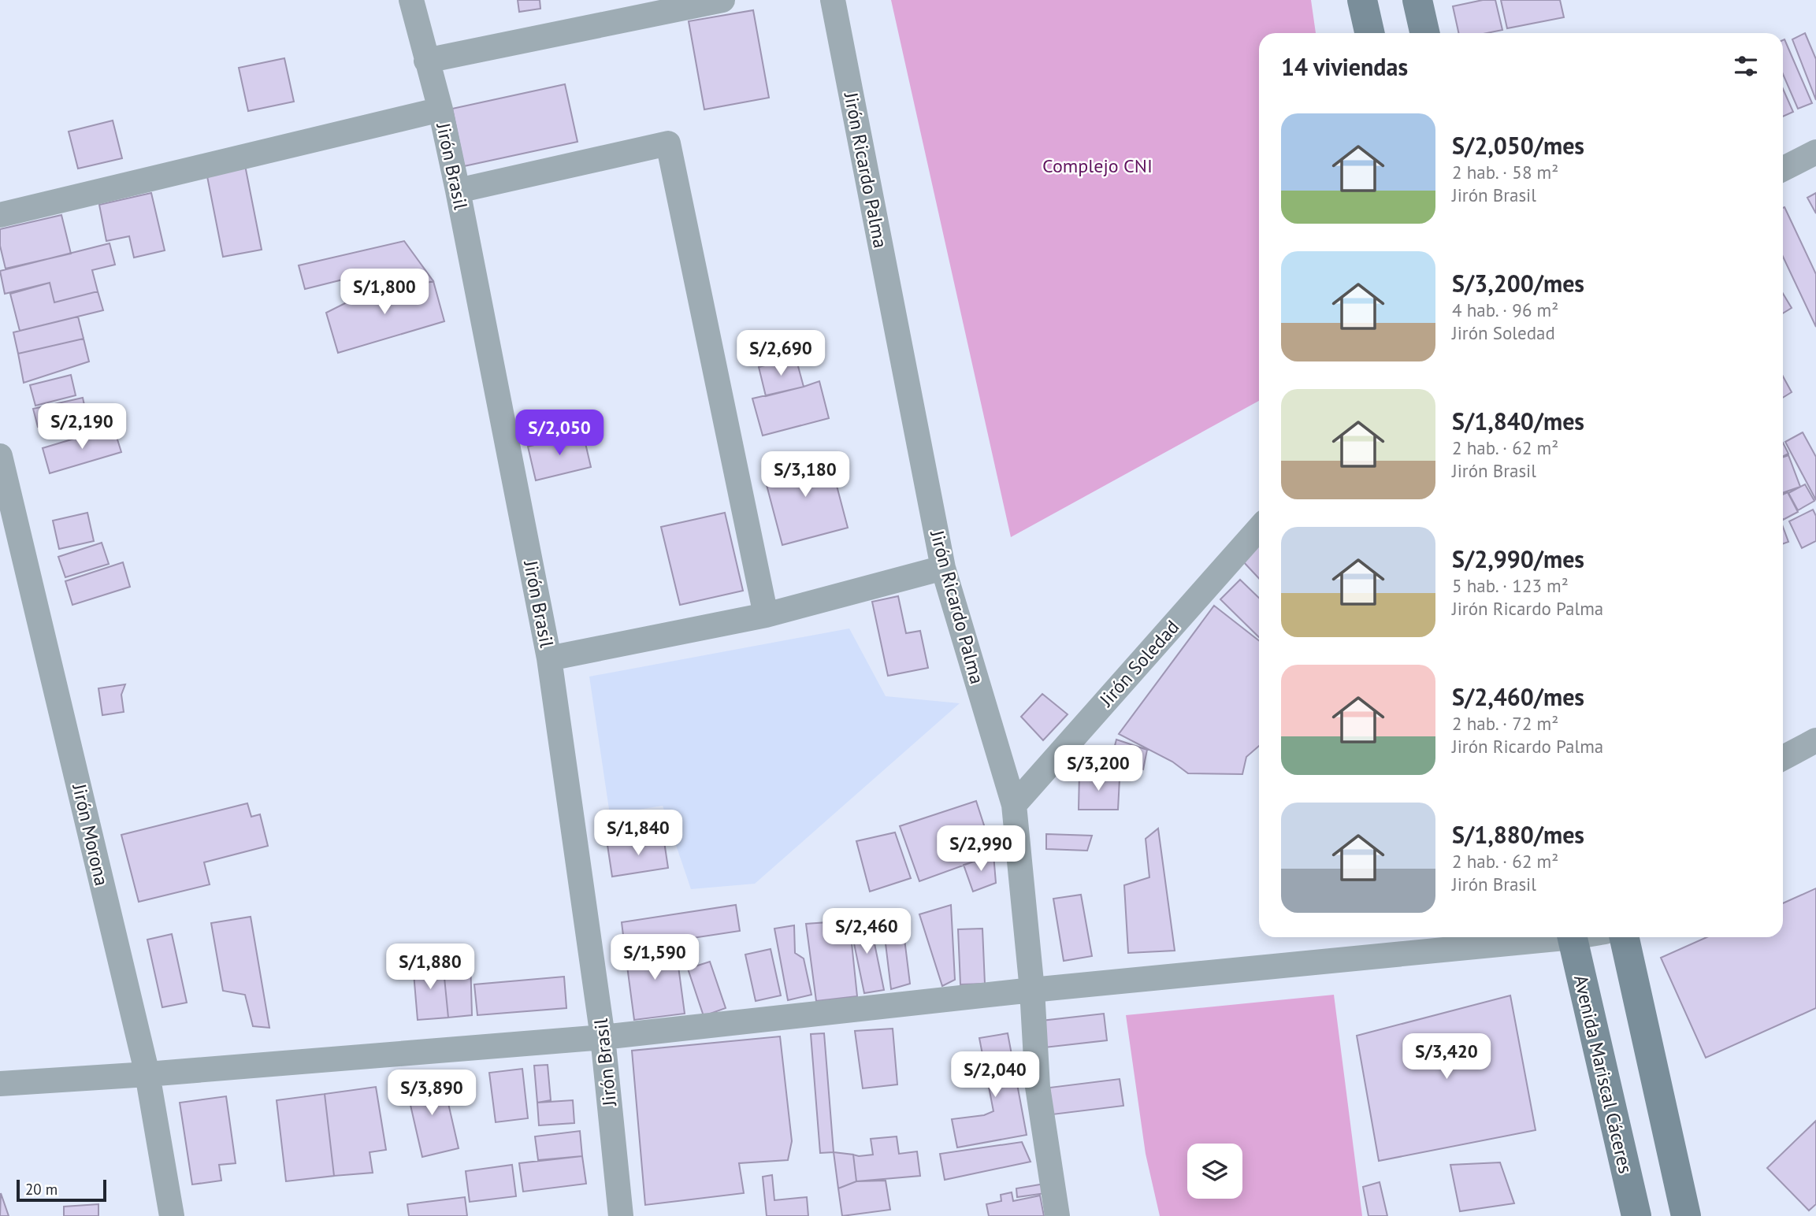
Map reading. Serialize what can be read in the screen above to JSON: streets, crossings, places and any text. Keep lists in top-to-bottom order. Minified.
{"streets":{"main road":["Avenida Mariscal Cáceres"],"street":["Jirón Brasil","Jirón Ricardo Palma","Jirón Soledad","Jirón Morona"]},"crossings":[["Jirón Ricardo Palma","Jirón Soledad"]],"parks":["Complejo CNI"],"scale_bar":"20 m","page":{"heading":"14 viviendas","list":[{"name":"S/2,050/mes","note":"2 hab. · 58 m² · Jirón Brasil"},{"name":"S/3,200/mes","note":"4 hab. · 96 m² · Jirón Soledad"},{"name":"S/1,840/mes","note":"2 hab. · 62 m² · Jirón Brasil"},{"name":"S/2,990/mes","note":"5 hab. · 123 m² · Jirón Ricardo Palma"},{"name":"S/2,460/mes","note":"2 hab. · 72 m² · Jirón Ricardo Palma"},{"name":"S/1,880/mes","note":"2 hab. · 62 m² · Jirón Brasil"}],"price":["S/1,800","S/2,690","S/2,190","S/2,050","S/3,180","S/3,200","S/1,840","S/2,990","S/2,460","S/1,590","S/1,880","S/3,420","S/2,040","S/3,890"],"scale":"20 m"}}
